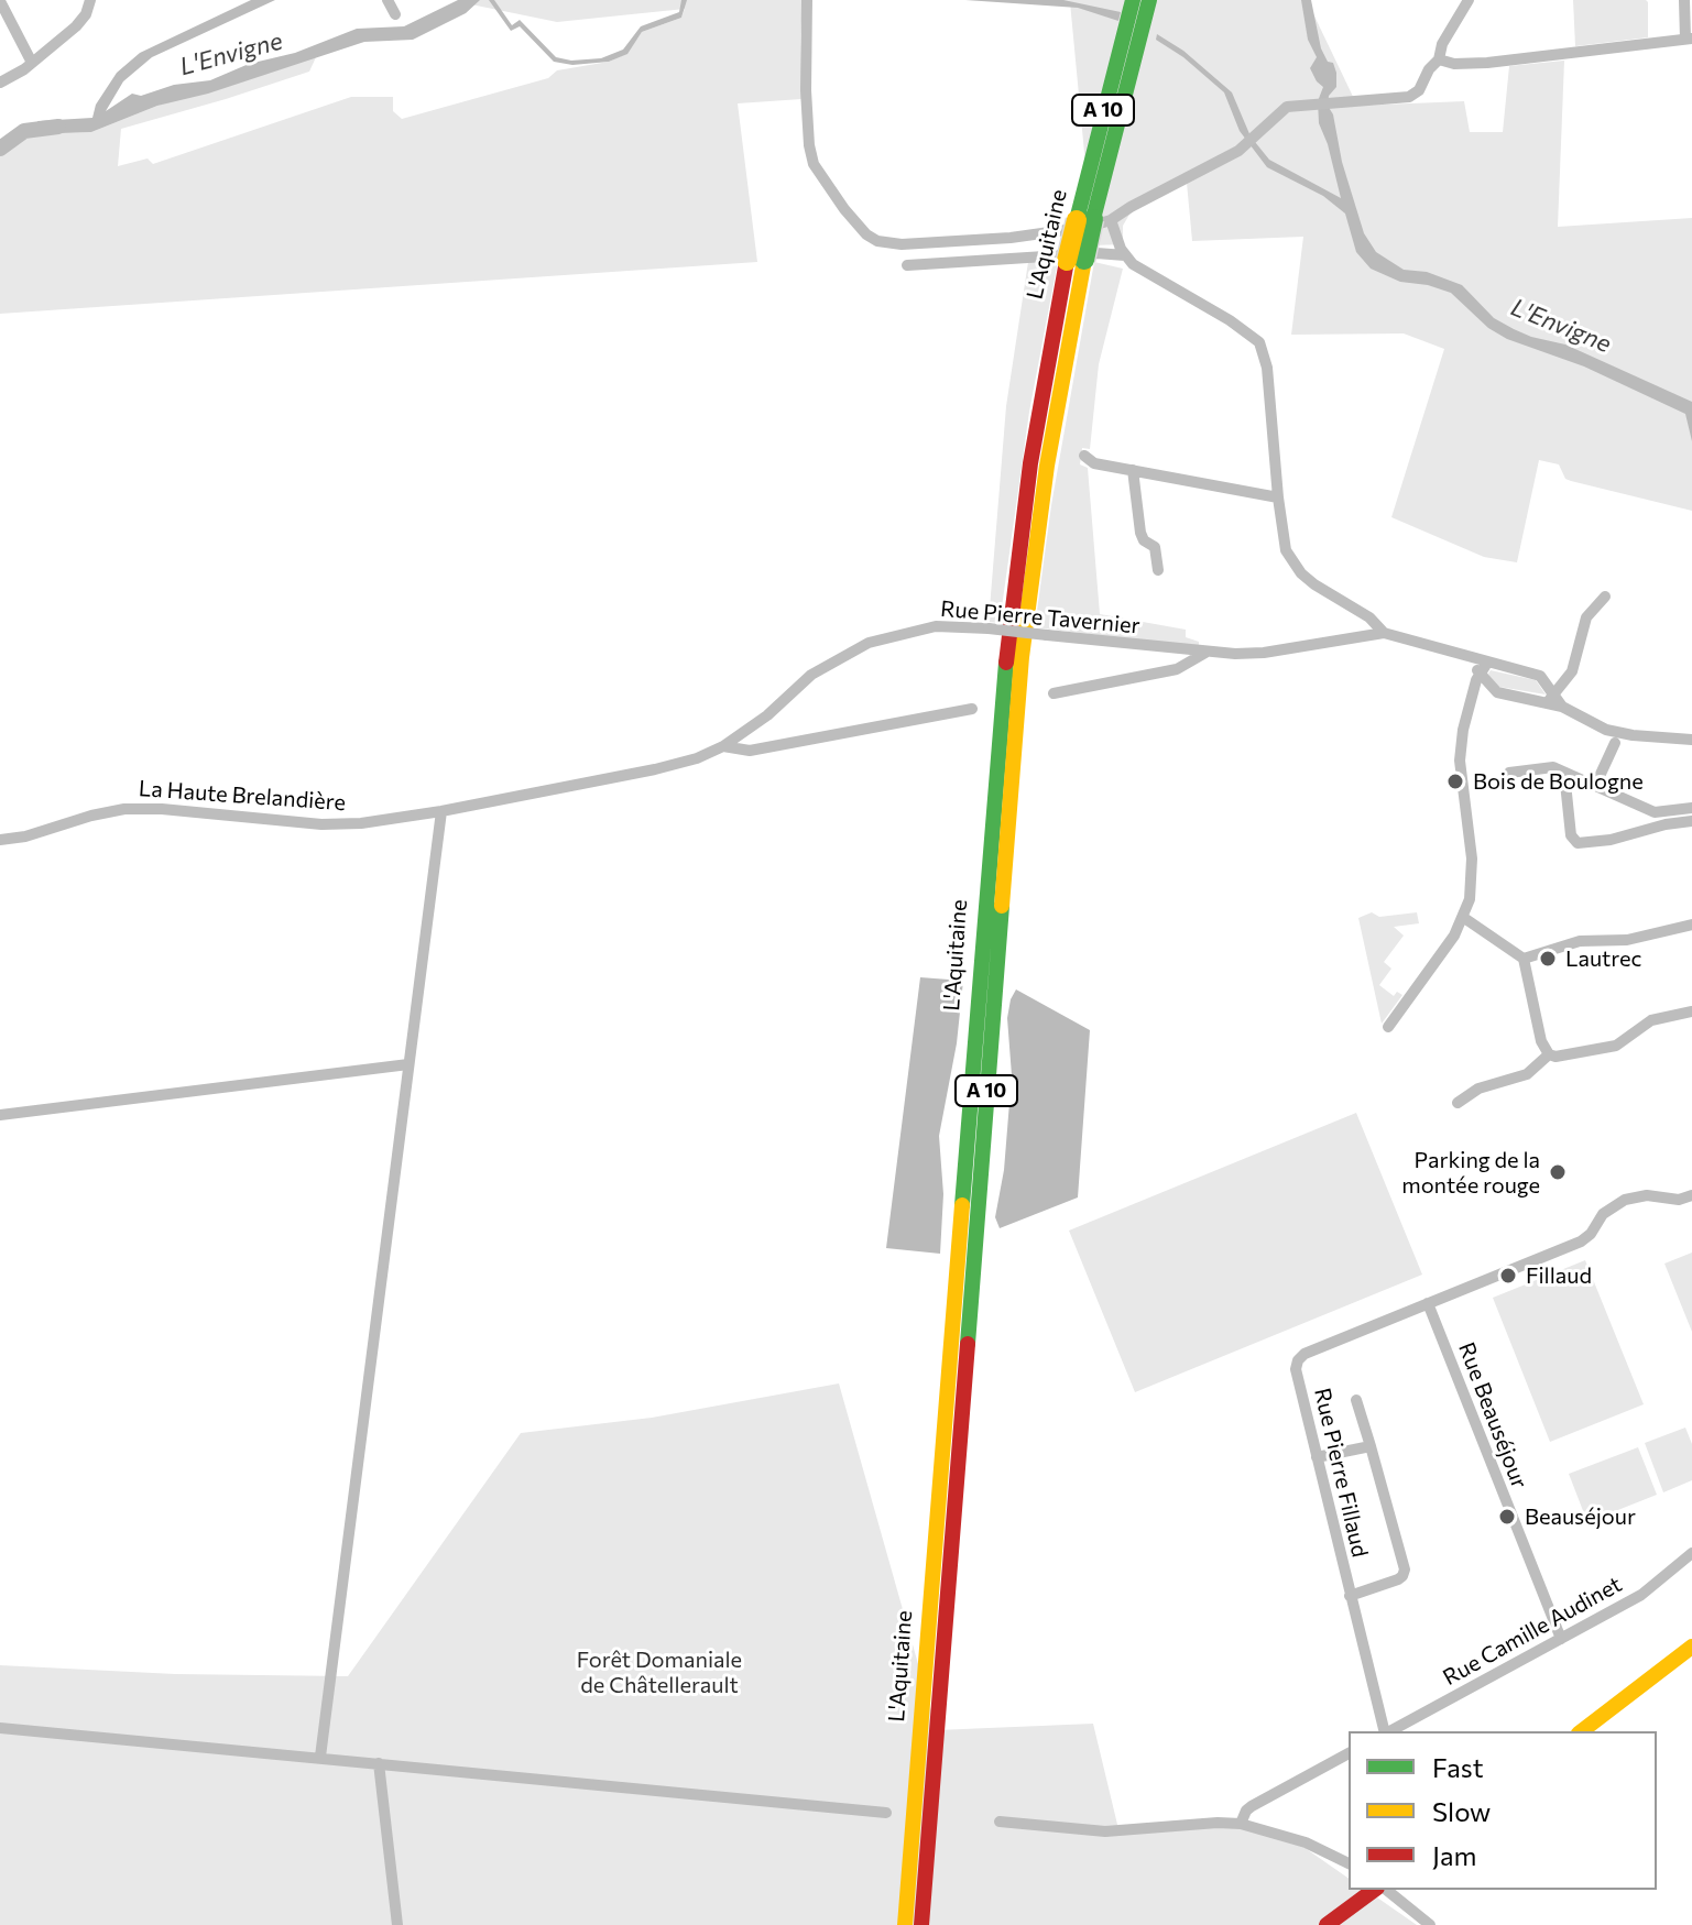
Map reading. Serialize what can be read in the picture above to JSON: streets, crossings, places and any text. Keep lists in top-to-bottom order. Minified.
{"streets":{"main road":["A 10","L'Aquitaine"],"street":["Rue Pierre Tavernier","La Haute Brelandière","Rue Beauséjour","Rue Pierre Fillaud","Rue Camille Audinet"]},"crossings":[["Rue Pierre Tavernier","La Haute Brelandière"],["Rue Beauséjour","Rue Pierre Fillaud"],["Rue Beauséjour","Rue Camille Audinet"]],"water":["L'Envigne"],"parks":["Forêt Domaniale de Châtellerault"],"places":["Bois de Boulogne","Lautrec","Parking de la montée rouge","Fillaud","Beauséjour"],"legend":["Fast","Slow","Jam"]}
